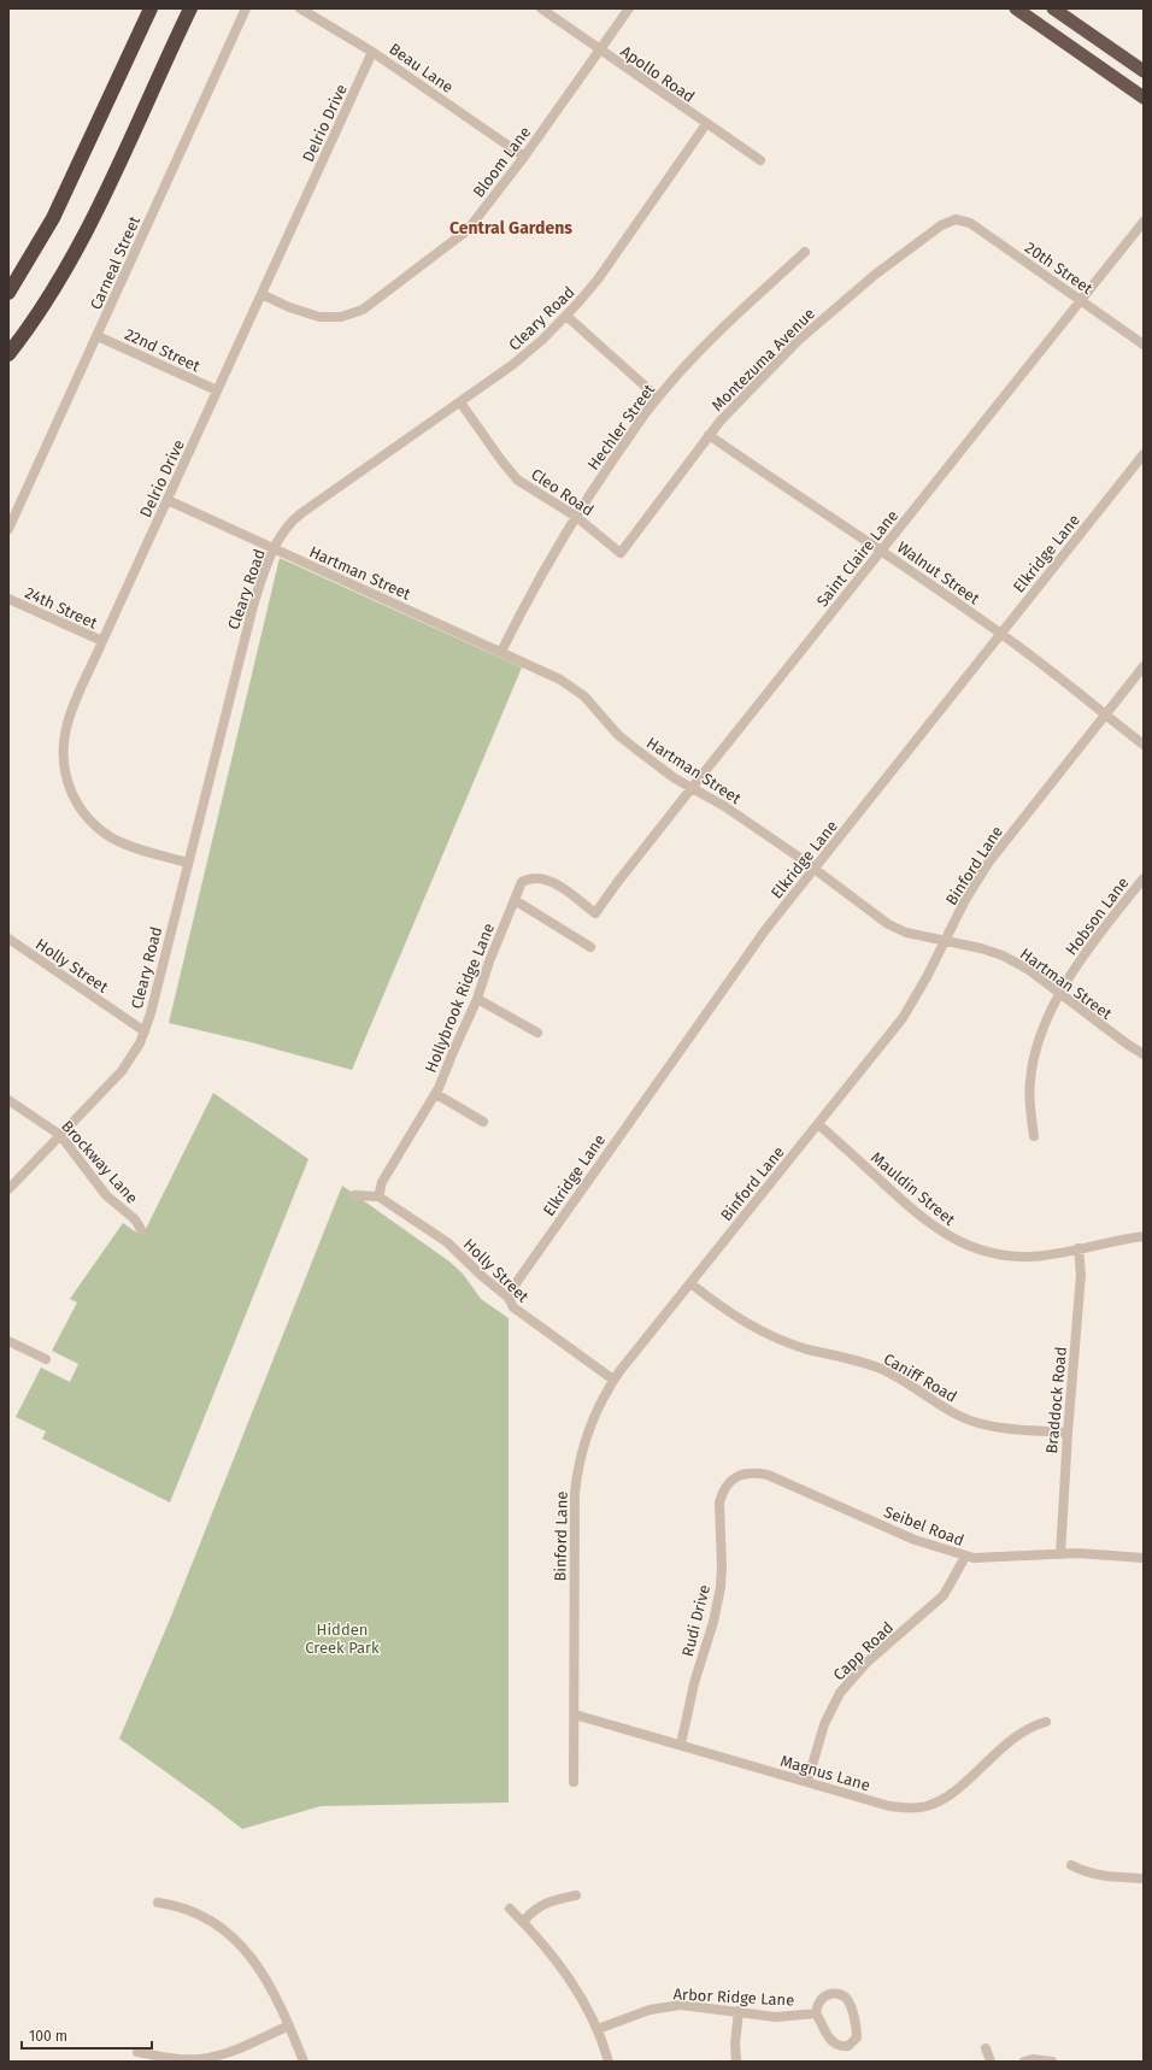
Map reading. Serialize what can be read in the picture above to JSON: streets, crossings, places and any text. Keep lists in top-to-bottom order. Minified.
{"streets":{"street":["Beau Lane","Apollo Road","Delrio Drive","Bloom Lane","Carneal Street","20th Street","Cleary Road","22nd Street","Montezuma Avenue","Hechler Street","Cleo Road","Elkridge Lane","Saint Claire Lane","Hartman Street","Walnut Street","24th Street","Binford Lane","Hobson Lane","Holly Street","Hollybrook Ridge Lane","Brockway Lane","Mauldin Street","Caniff Road","Braddock Road","Seibel Road","Rudi Drive","Capp Road","Magnus Lane","Arbor Ridge Lane"]},"crossings":[["Beau Lane","Delrio Drive"],["Beau Lane","Bloom Lane"],["Apollo Road","Bloom Lane"],["Apollo Road","Cleary Road"],["Delrio Drive","Bloom Lane"],["Delrio Drive","Cleary Road"],["Delrio Drive","22nd Street"],["Delrio Drive","Hartman Street"],["Delrio Drive","24th Street"],["Carneal Street","22nd Street"],["20th Street","Montezuma Avenue"],["20th Street","Saint Claire Lane"],["Cleary Road","Cleo Road"],["Cleary Road","Hartman Street"],["Cleary Road","Holly Street"],["Cleary Road","Brockway Lane"],["Montezuma Avenue","Cleo Road"],["Montezuma Avenue","Walnut Street"],["Hechler Street","Cleo Road"],["Hechler Street","Hartman Street"],["Elkridge Lane","Hartman Street"],["Elkridge Lane","Walnut Street"],["Elkridge Lane","Holly Street"],["Saint Claire Lane","Hartman Street"],["Saint Claire Lane","Walnut Street"],["Saint Claire Lane","Hollybrook Ridge Lane"],["Hartman Street","Binford Lane"],["Hartman Street","Hobson Lane"],["Walnut Street","Binford Lane"],["Binford Lane","Holly Street"],["Binford Lane","Mauldin Street"],["Binford Lane","Caniff Road"],["Binford Lane","Magnus Lane"],["Holly Street","Hollybrook Ridge Lane"],["Mauldin Street","Braddock Road"],["Caniff Road","Braddock Road"],["Braddock Road","Seibel Road"],["Seibel Road","Rudi Drive"],["Seibel Road","Capp Road"],["Rudi Drive","Magnus Lane"],["Capp Road","Magnus Lane"]],"districts":["Central Gardens"],"parks":["Hidden Creek Park"],"scale_bar":"100 m"}
